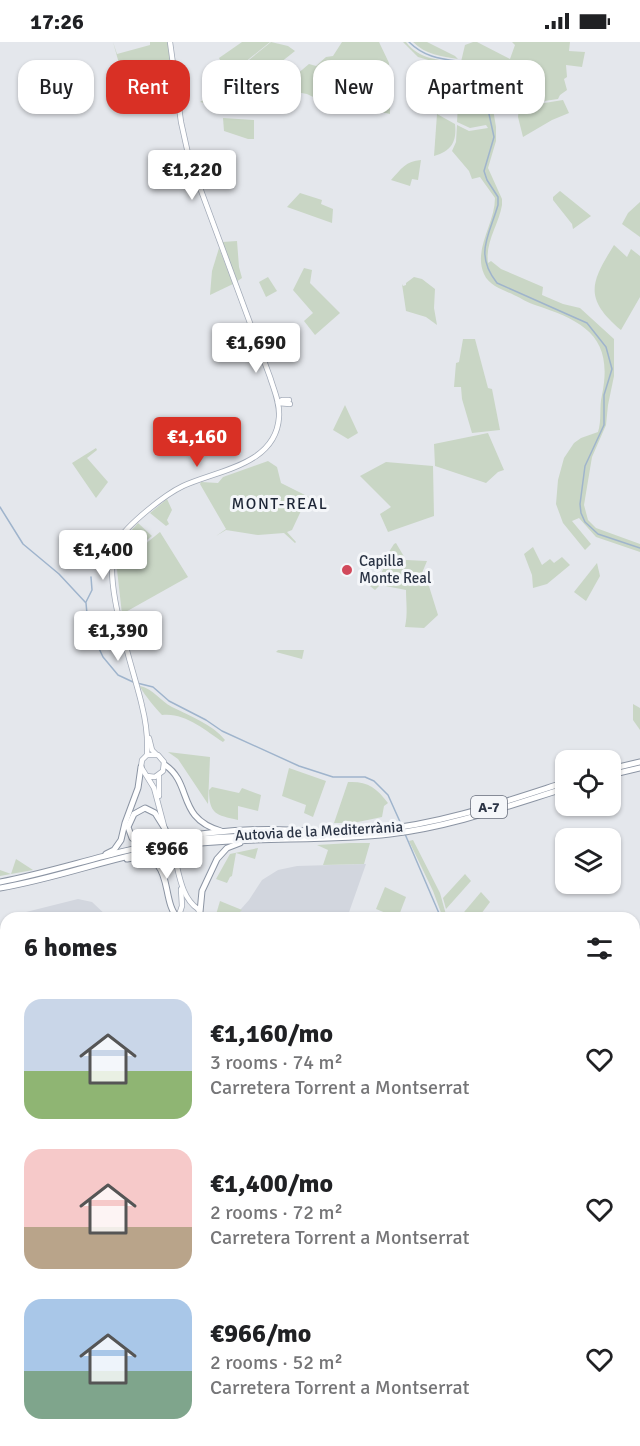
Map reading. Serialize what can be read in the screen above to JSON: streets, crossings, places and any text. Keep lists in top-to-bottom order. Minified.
{"streets":{"highway":["A-7","Autovia de la Mediterrània"]},"districts":["MONT-REAL"],"places":["Capilla Monte Real"],"page":{"status":"17:26","chip":["Buy","Rent","Filters","New","Apartment"],"price":["€1,220","€1,690","€1,160","€1,400","€1,390","€966"],"heading":"6 homes","list":[{"name":"€1,160/mo","note":"3 rooms · 74 m² · Carretera Torrent a Montserrat"},{"name":"€1,400/mo","note":"2 rooms · 72 m² · Carretera Torrent a Montserrat"},{"name":"€966/mo","note":"2 rooms · 52 m² · Carretera Torrent a Montserrat"}]}}
